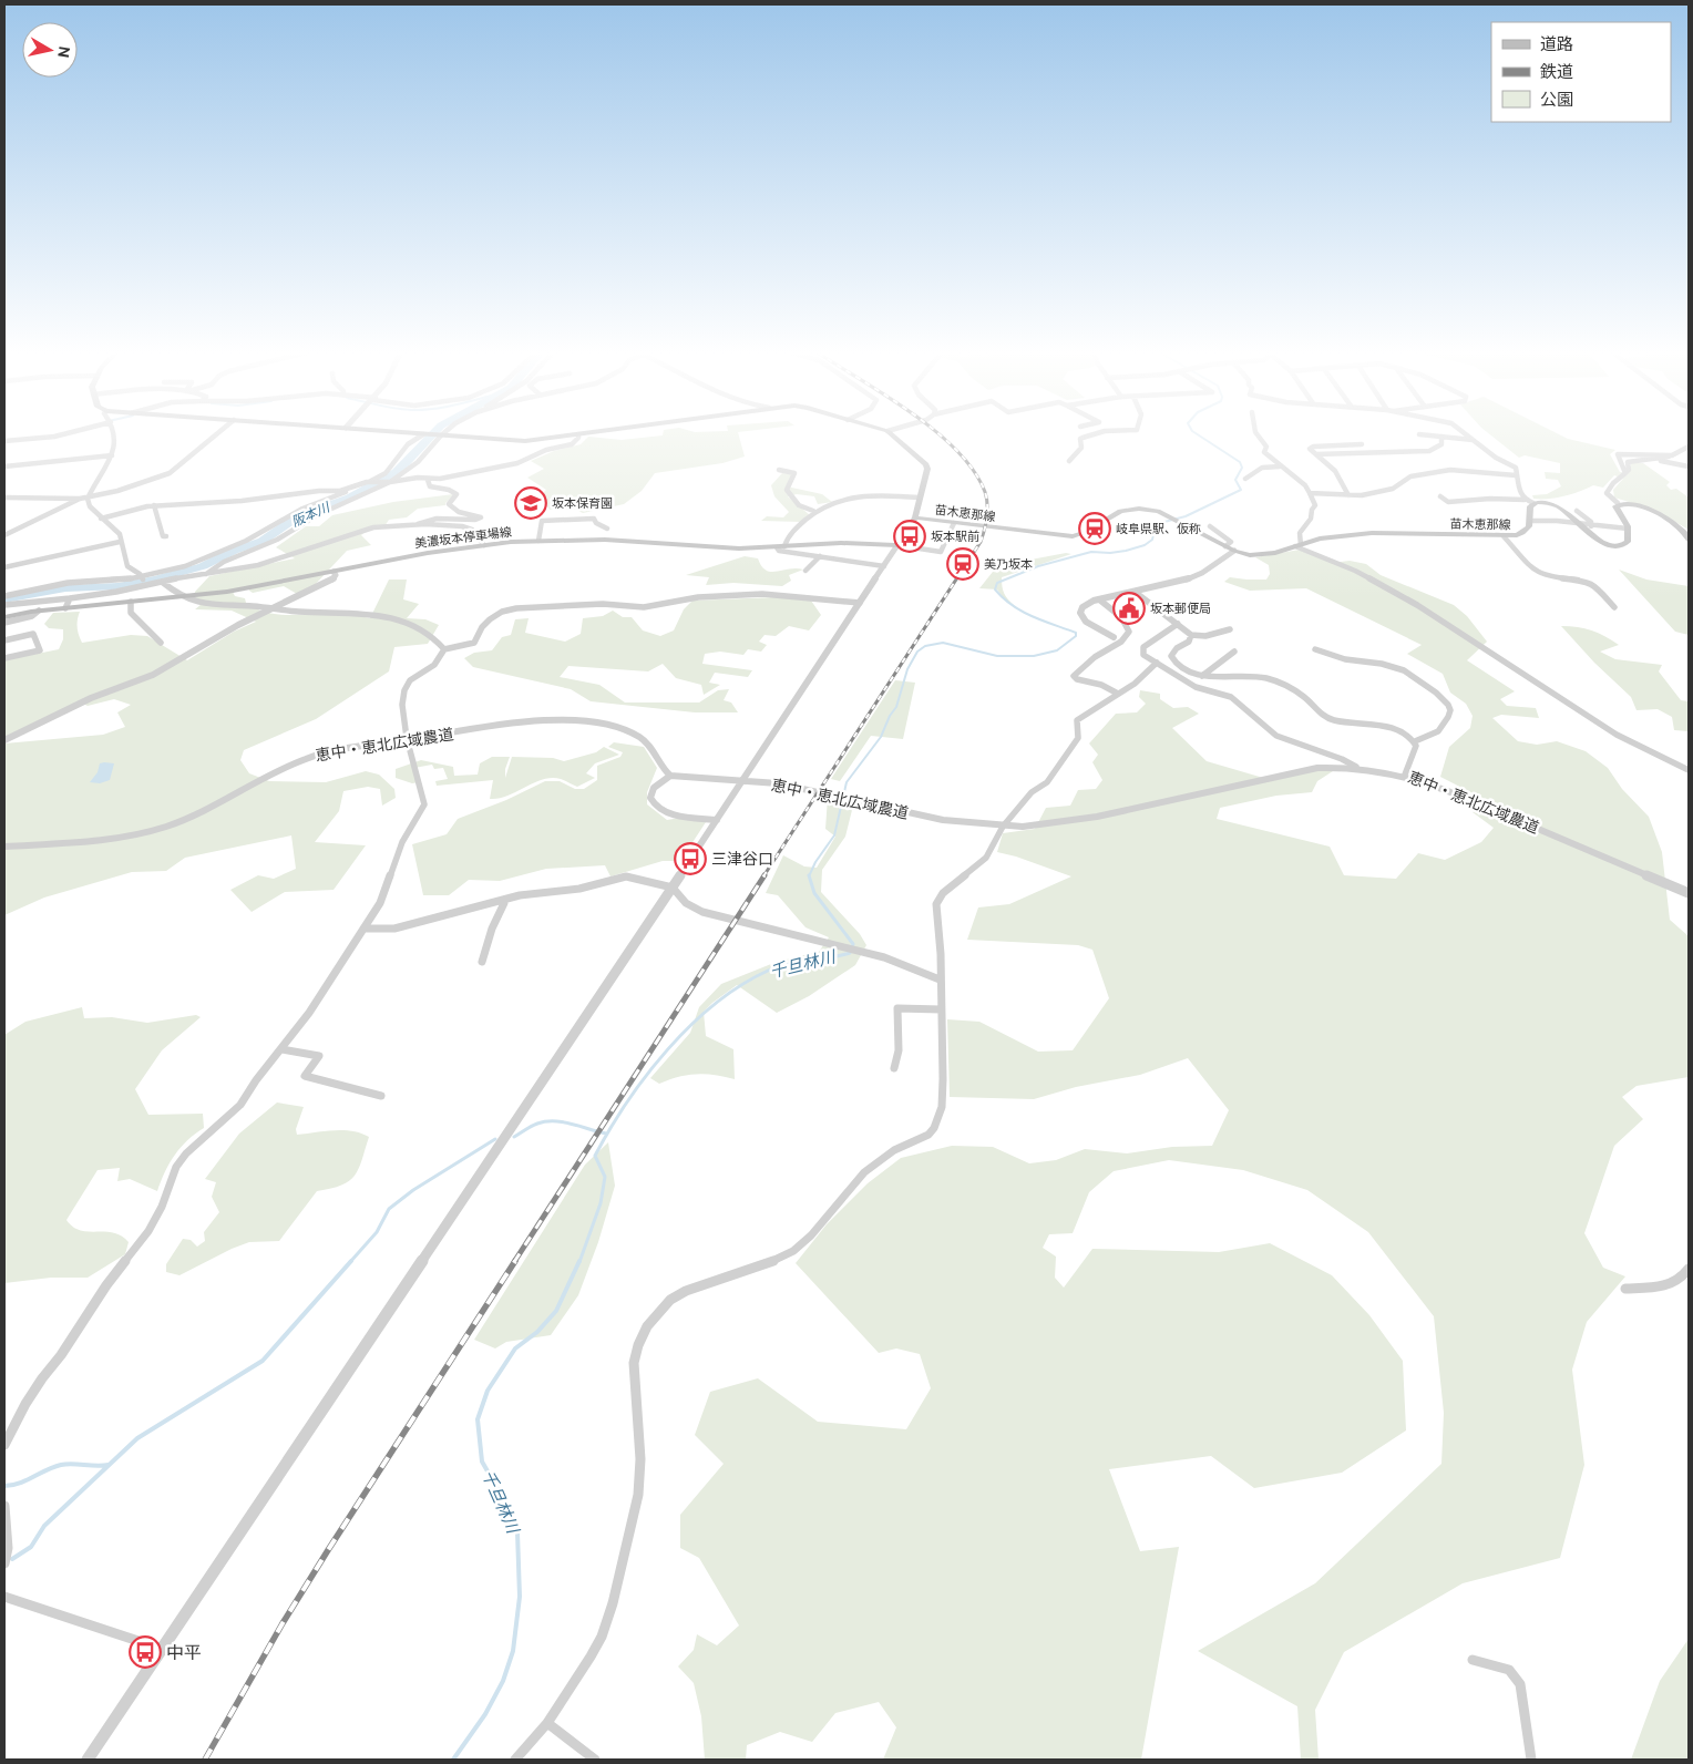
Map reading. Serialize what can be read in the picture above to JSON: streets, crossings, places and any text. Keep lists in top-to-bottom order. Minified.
{"streets":{"main road":["苗木恵那線","美濃坂本停車場線"],"street":["恵中・恵北広域農道"]},"water":["阪本川","千旦林川"],"places":{"school or university":["坂本保育園"],"station":["岐阜県駅、仮称","美乃坂本"],"bus stop":["坂本駅前","三津谷口","中平"],"public building":["坂本郵便局"]},"legend":["道路","鉄道","公園"],"north":"right"}
